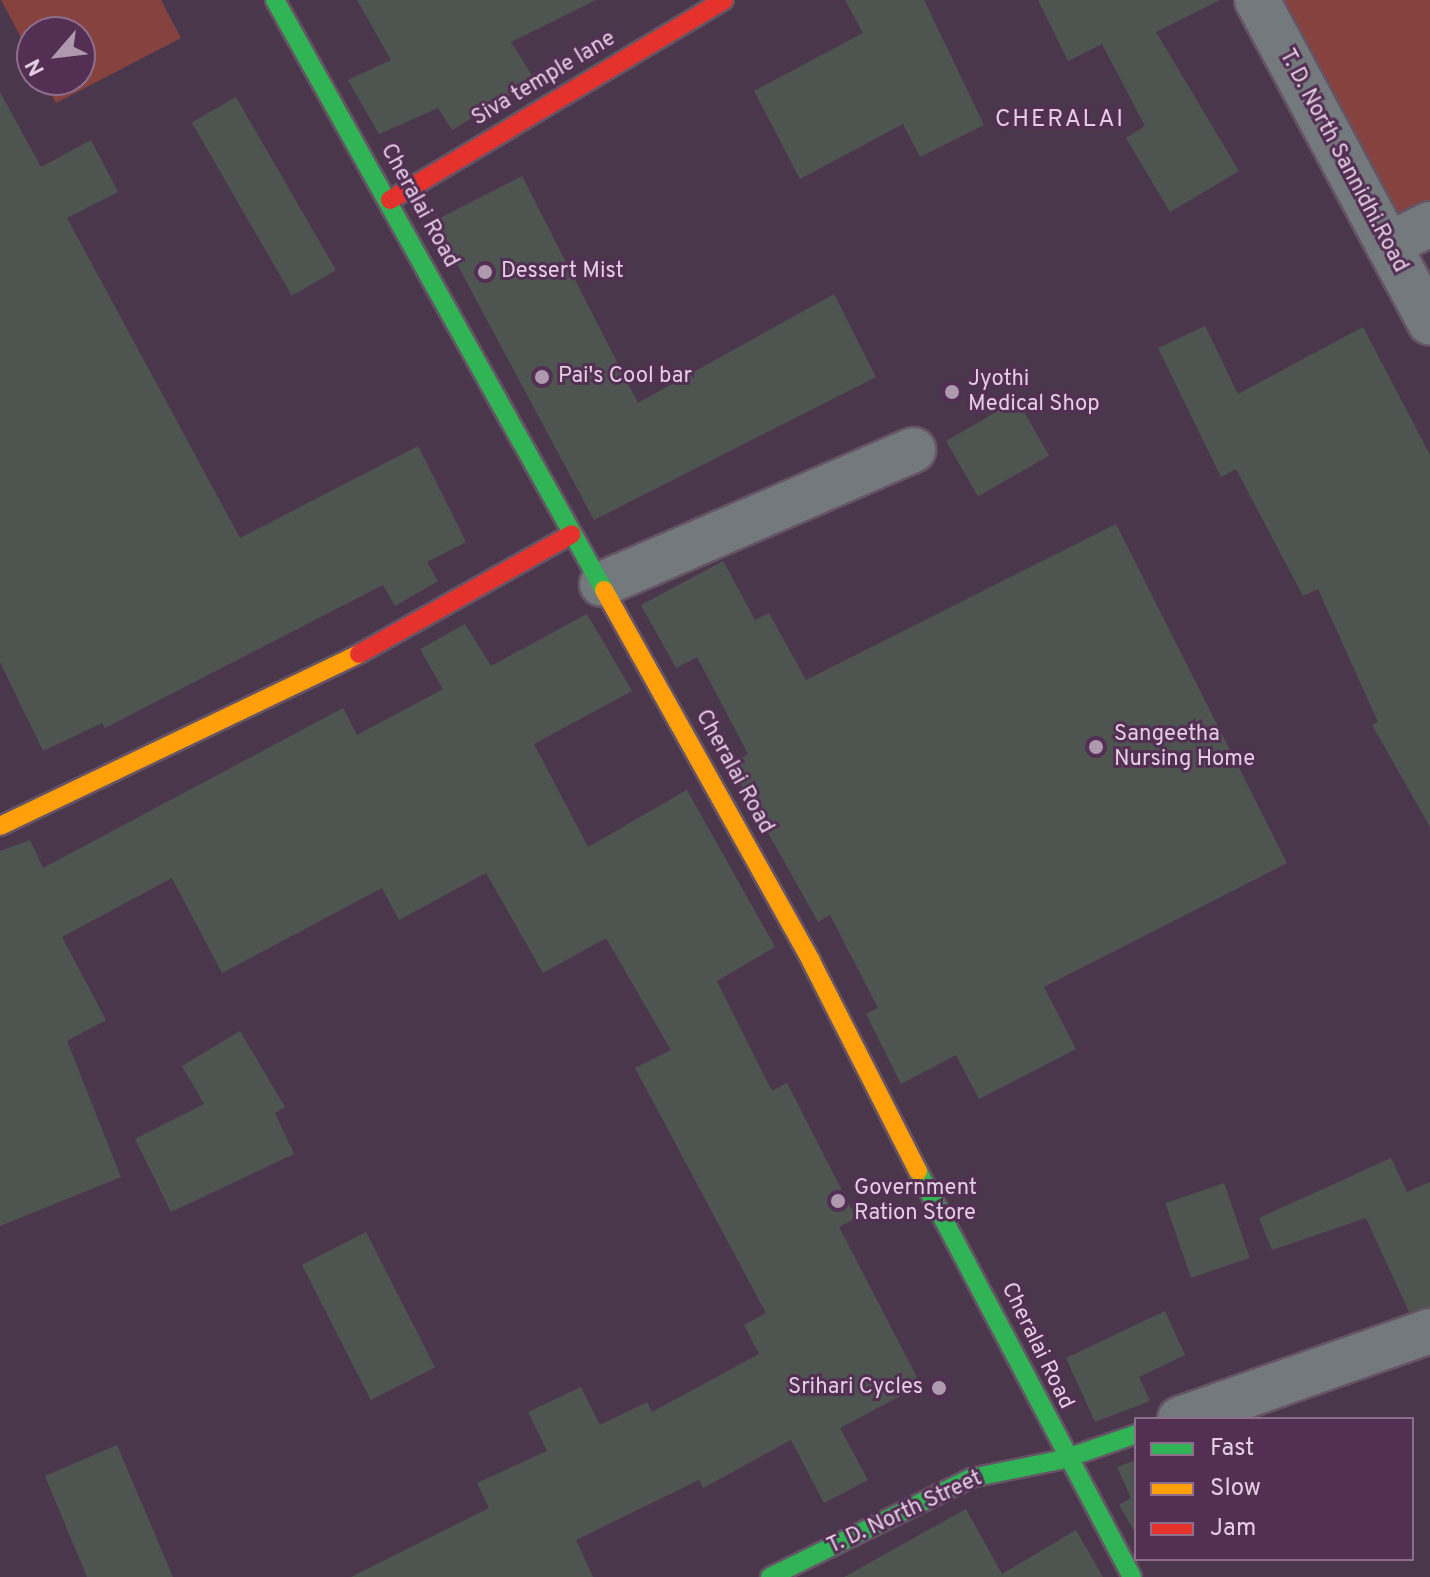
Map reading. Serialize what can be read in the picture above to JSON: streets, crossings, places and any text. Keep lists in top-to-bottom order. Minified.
{"streets":{"street":["Siva temple lane","T. D. North Sannidhi.Road","Cheralai Road","T. D. North Street"]},"crossings":[["Siva temple lane","Cheralai Road"],["Cheralai Road","T. D. North Street"]],"districts":["CHERALAI"],"places":["Dessert Mist","Pai's Cool bar","Jyothi Medical Shop","Sangeetha Nursing Home","Government Ration Store","Srihari Cycles"],"legend":["Fast","Slow","Jam"],"north":"bottom left"}
